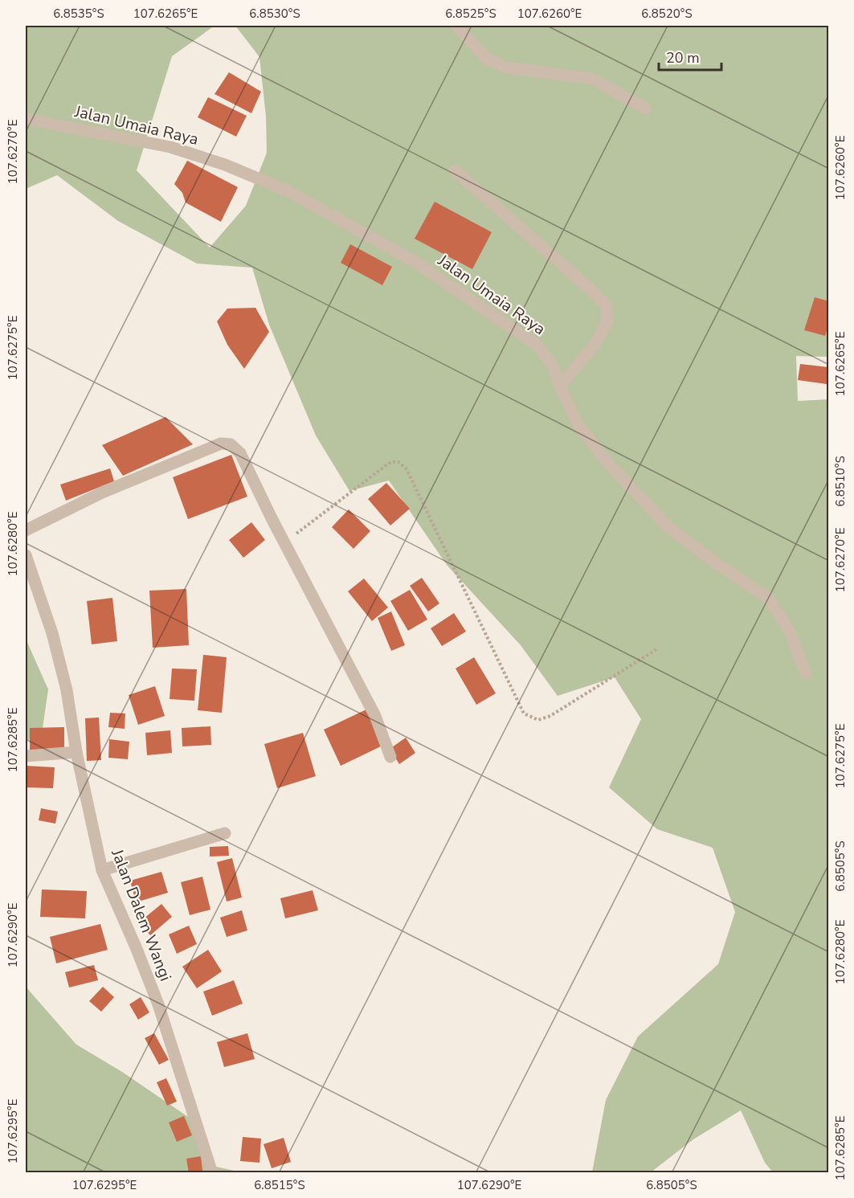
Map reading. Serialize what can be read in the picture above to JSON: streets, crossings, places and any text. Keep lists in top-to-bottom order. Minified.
{"streets":{"street":["Jalan Umaia Raya","Jalan Dalem Wangi"]},"scale_bar":"20 m","coordinates":["6.8535°S","107.6265°E","6.8530°S","6.8525°S","107.6260°E","6.8520°S","107.6270°E","107.6275°E","6.8510°S","107.6280°E","107.6285°E","6.8505°S","107.6290°E","107.6295°E","6.8515°S"]}
